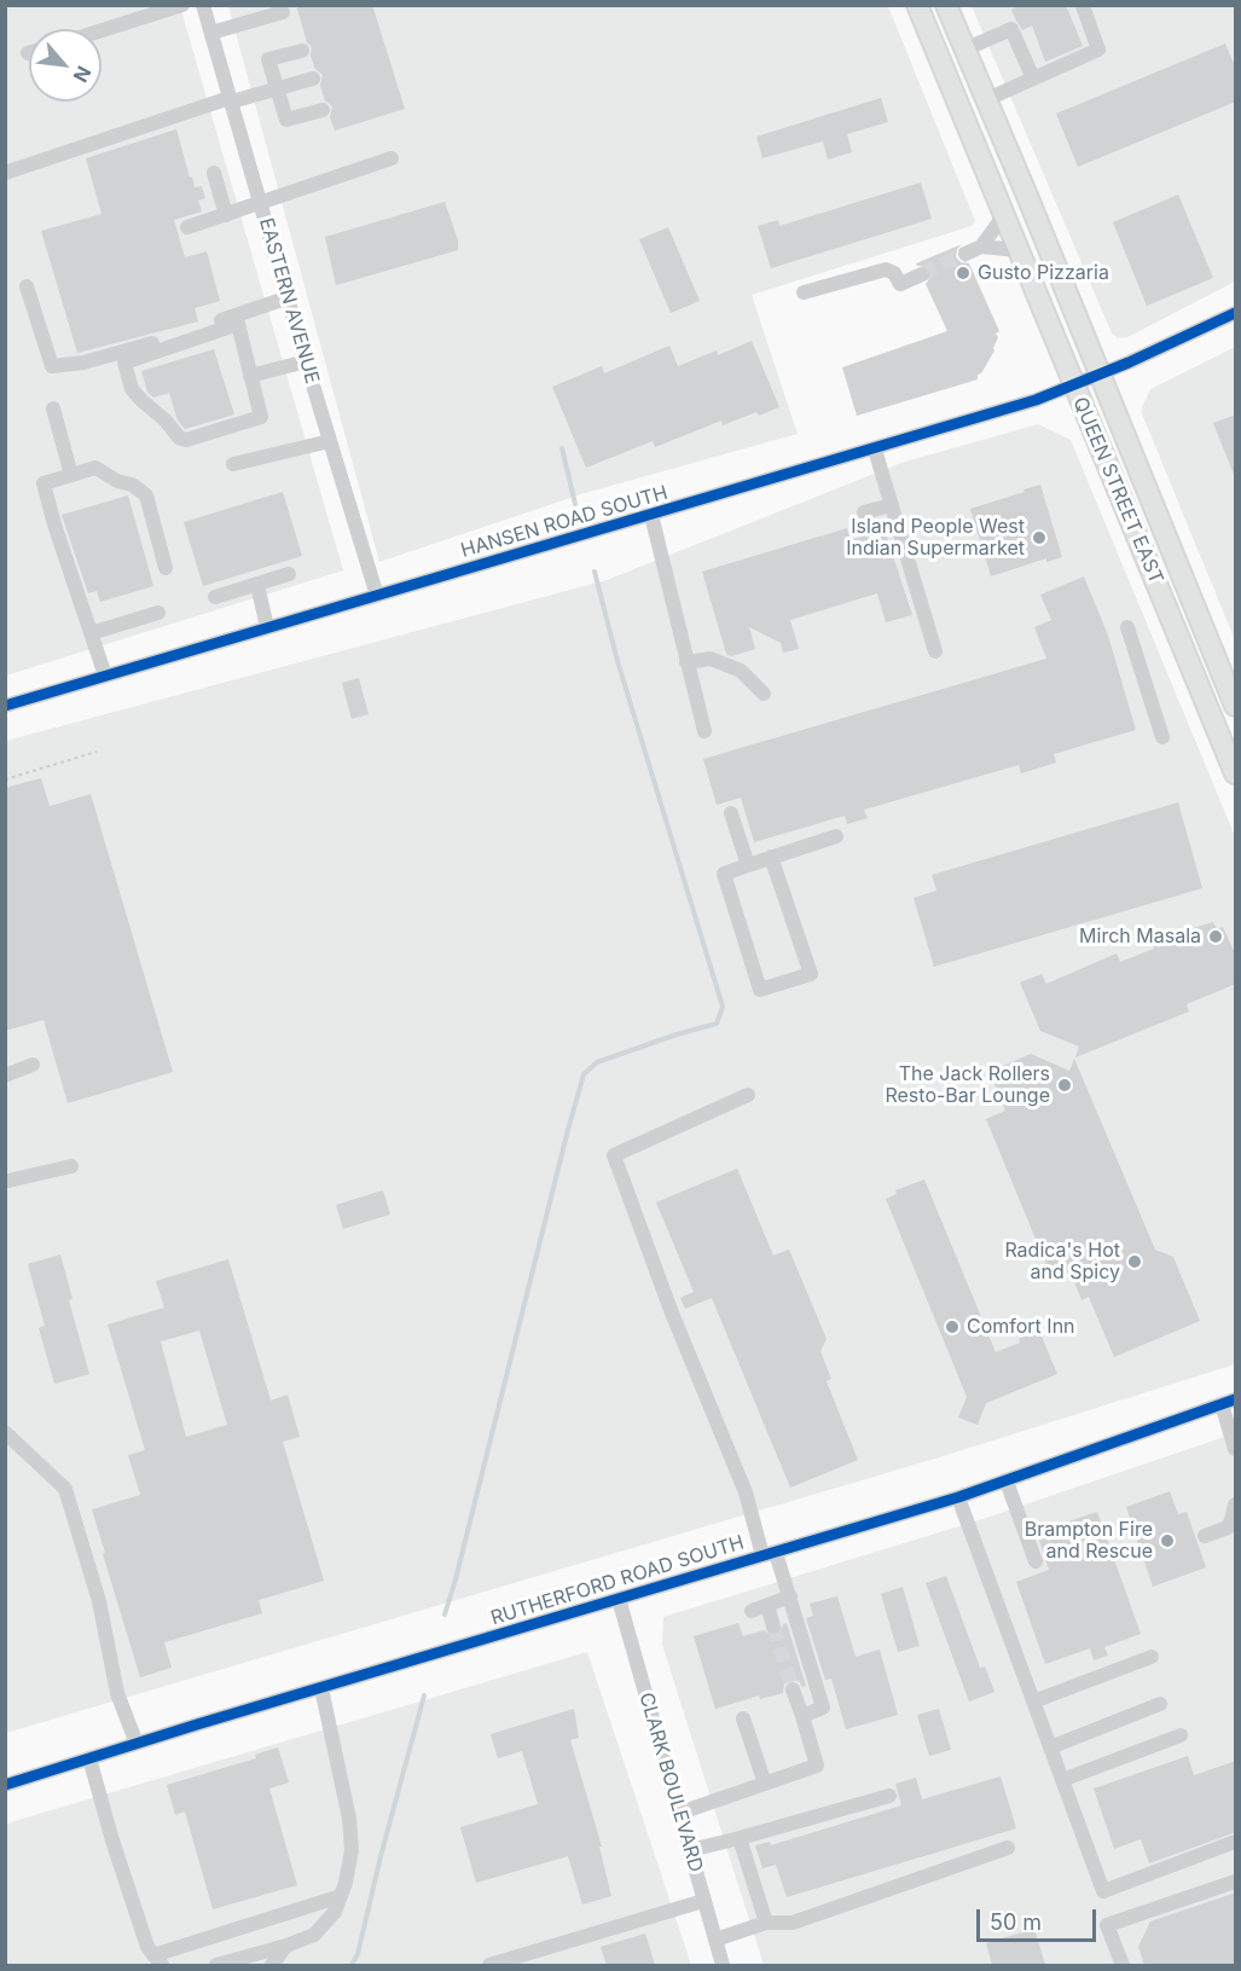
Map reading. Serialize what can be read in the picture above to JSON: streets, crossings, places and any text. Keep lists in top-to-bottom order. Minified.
{"streets":{"main road":["QUEEN STREET EAST"],"street":["EASTERN AVENUE","HANSEN ROAD SOUTH","RUTHERFORD ROAD SOUTH","CLARK BOULEVARD"]},"crossings":[["EASTERN AVENUE","HANSEN ROAD SOUTH"],["QUEEN STREET EAST","HANSEN ROAD SOUTH"],["RUTHERFORD ROAD SOUTH","CLARK BOULEVARD"]],"places":["Gusto Pizzaria","Island People West Indian Supermarket","Mirch Masala","The Jack Rollers Resto-Bar Lounge","Radica's Hot and Spicy","Comfort Inn","Brampton Fire and Rescue"],"scale_bar":"50 m","north":"bottom right"}
